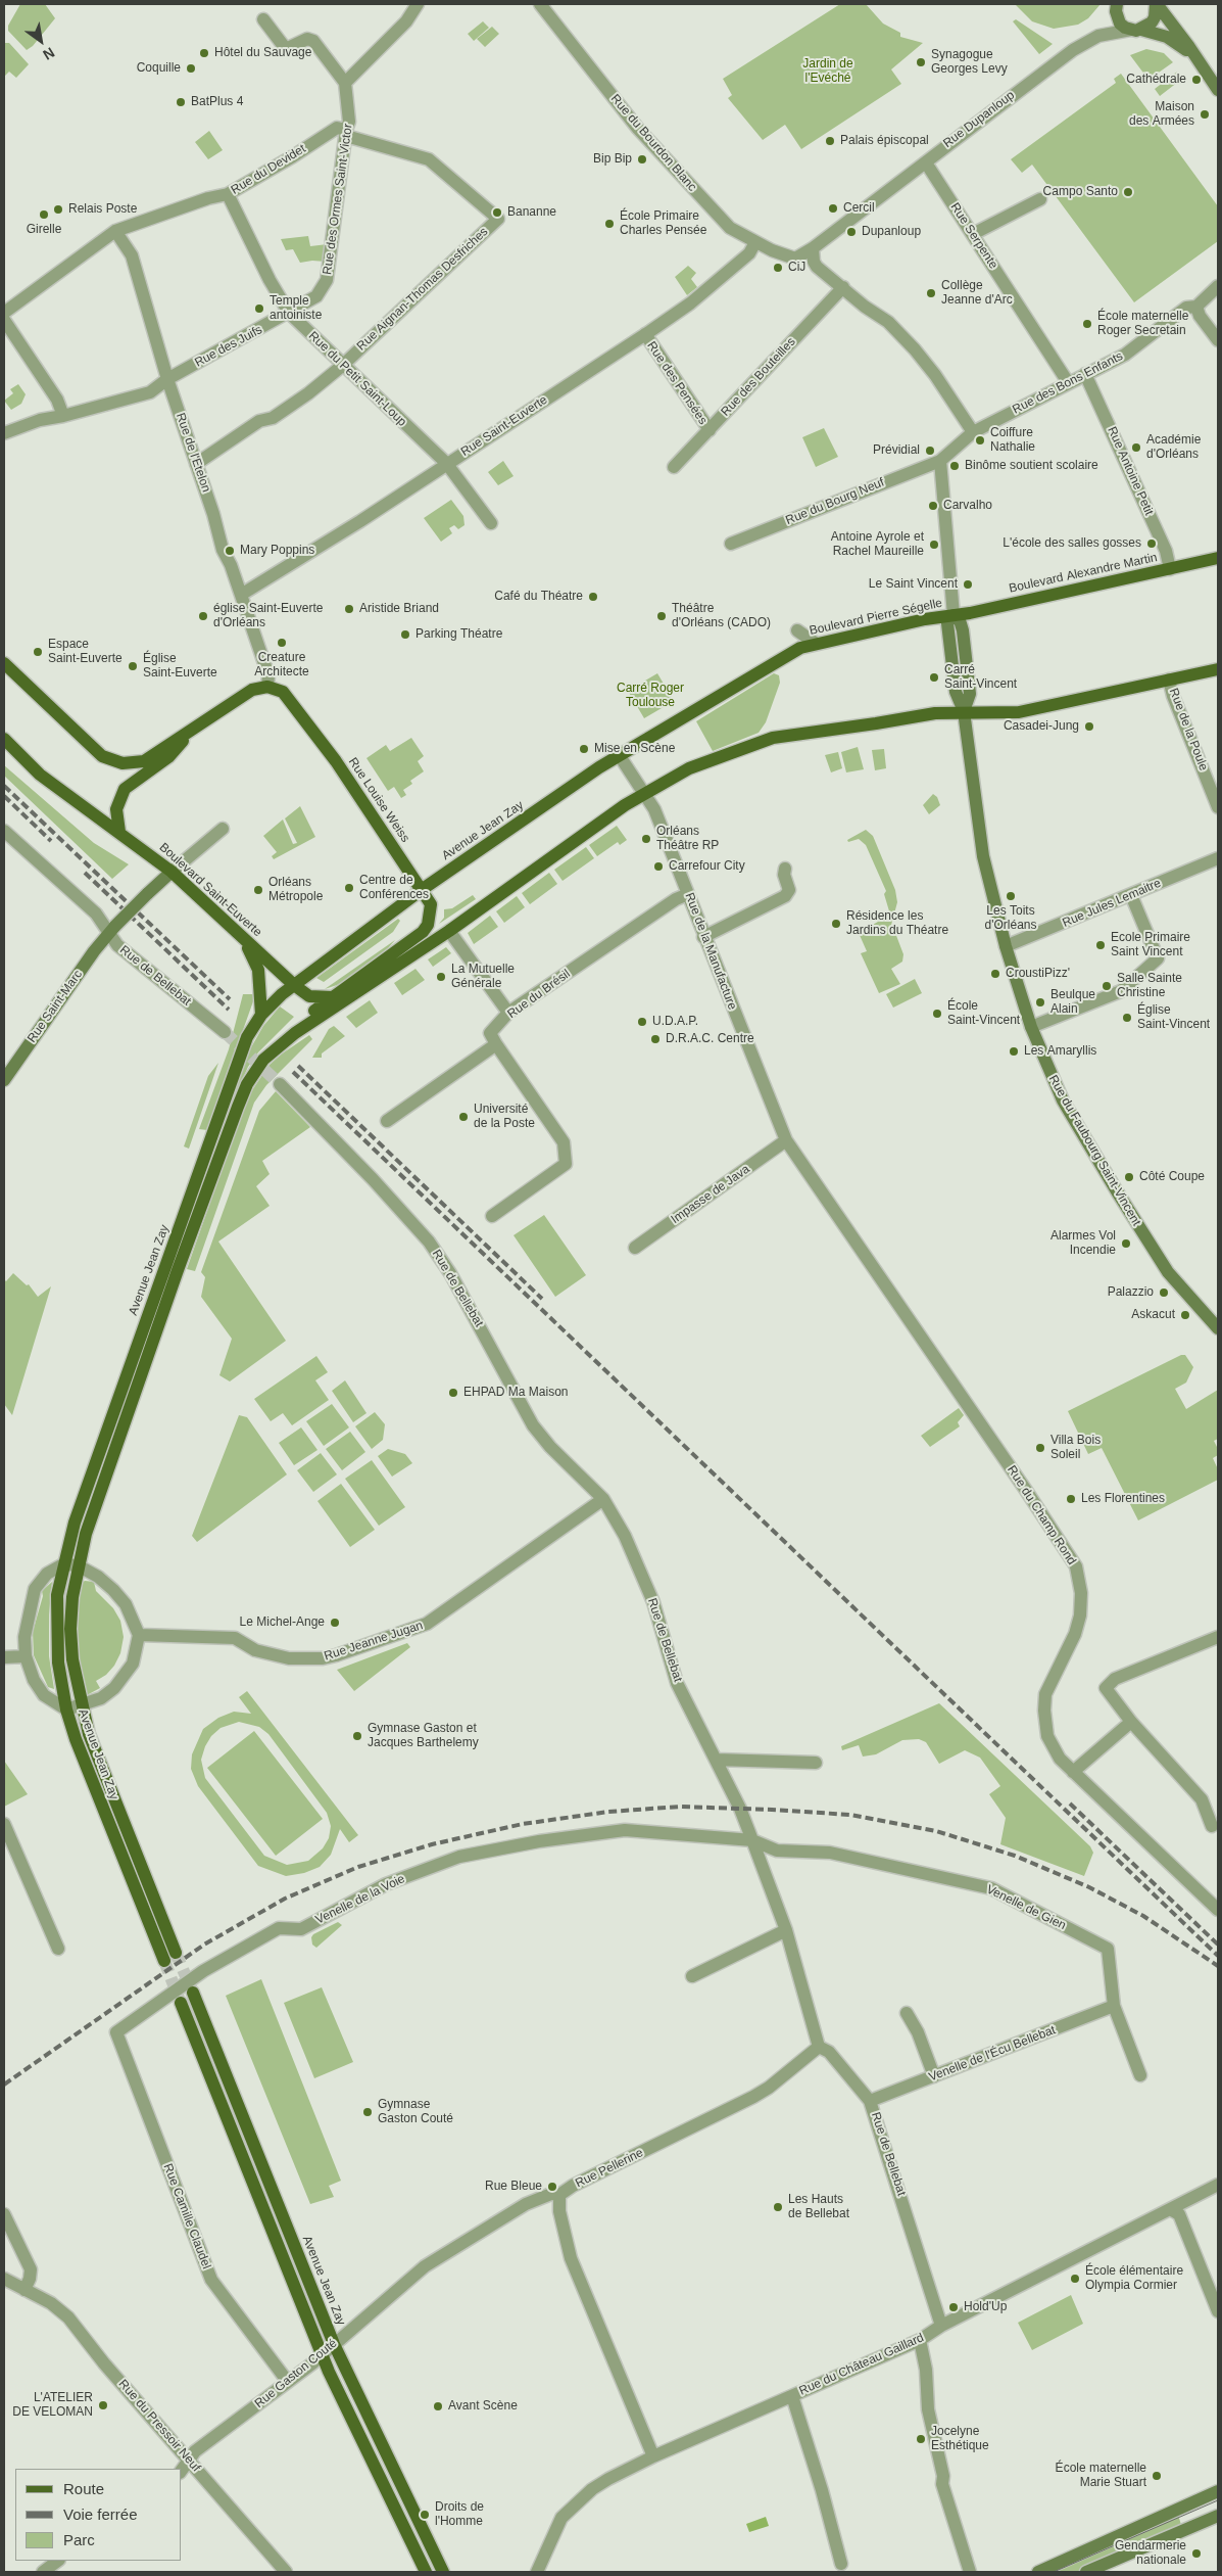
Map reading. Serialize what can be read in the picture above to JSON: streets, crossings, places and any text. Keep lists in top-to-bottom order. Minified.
{"streets":{"main road":["Boulevard Alexandre Martin","Boulevard Pierre Ségelle","Rue Louise Weiss","Avenue Jean Zay","Boulevard Saint-Euverte","Rue Saint-Marc","Rue du Faubourg Saint-Vincent"],"street":["Rue Dupanloup","Rue du Bourdon Blanc","Rue du Devidet","Rue des Ormes Saint-Victor","Rue Serpente","Rue Aignan-Thomas Desfriches","Rue des Juifs","Rue des Bouteilles","Rue du Petit Saint-Loup","Rue des Pensées","Rue des Bons Enfants","Rue Saint-Euverte","Rue de l'Etelon","Rue Antoine Petit","Rue du Bourg Neuf","Rue de la Poule","Rue Jules Lemaitre","Rue de la Manufacture","Rue de Bellebat","Rue du Brésil","Impasse de Java","Rue du Champ Rond","Rue Jeanne Jugan","Venelle de la Voie","Venelle de Gien","Venelle de l'Écu Bellebat","Rue Pellerine","Rue Camille Claudel","Rue du Château Gaillard","Rue Gaston Couté","Rue du Pressoir Neuf"]},"crossings":[["Rue Dupanloup","Rue du Bourdon Blanc"],["Rue du Bourdon Blanc","Rue Saint-Euverte"],["Rue du Devidet","Rue des Ormes Saint-Victor"],["Rue du Devidet","Rue Aignan-Thomas Desfriches"],["Rue du Devidet","Rue du Petit Saint-Loup"],["Rue du Devidet","Rue de l'Etelon"],["Rue des Ormes Saint-Victor","Rue Aignan-Thomas Desfriches"],["Rue des Ormes Saint-Victor","Rue des Juifs"],["Rue des Ormes Saint-Victor","Rue du Petit Saint-Loup"],["Rue Serpente","Rue des Bons Enfants"],["Rue Aignan-Thomas Desfriches","Rue du Petit Saint-Loup"],["Rue Aignan-Thomas Desfriches","Rue de l'Etelon"],["Rue des Juifs","Rue du Petit Saint-Loup"],["Rue des Juifs","Rue de l'Etelon"],["Rue des Bouteilles","Rue des Pensées"],["Rue du Petit Saint-Loup","Rue Saint-Euverte"],["Rue des Pensées","Rue Saint-Euverte"],["Rue des Bons Enfants","Rue Antoine Petit"],["Rue des Bons Enfants","Rue du Bourg Neuf"],["Rue Saint-Euverte","Rue de l'Etelon"],["Rue de l'Etelon","Rue Louise Weiss"],["Rue Antoine Petit","Boulevard Alexandre Martin"],["Boulevard Alexandre Martin","Boulevard Pierre Ségelle"],["Boulevard Alexandre Martin","Rue du Faubourg Saint-Vincent"],["Boulevard Pierre Ségelle","Avenue Jean Zay"],["Boulevard Pierre Ségelle","Rue de la Manufacture"],["Boulevard Pierre Ségelle","Rue du Faubourg Saint-Vincent"],["Rue Louise Weiss","Avenue Jean Zay"],["Avenue Jean Zay","Boulevard Saint-Euverte"],["Avenue Jean Zay","Rue de la Manufacture"],["Avenue Jean Zay","Rue Gaston Couté"],["Boulevard Saint-Euverte","Rue Saint-Marc"],["Rue Jules Lemaitre","Rue du Faubourg Saint-Vincent"],["Rue de la Manufacture","Rue du Brésil"],["Rue de la Manufacture","Impasse de Java"],["Rue de la Manufacture","Rue du Champ Rond"],["Rue de Bellebat","Rue Saint-Marc"],["Rue de Bellebat","Rue Jeanne Jugan"],["Rue de Bellebat","Venelle de la Voie"],["Rue de Bellebat","Venelle de Gien"],["Rue de Bellebat","Venelle de l'Écu Bellebat"],["Rue de Bellebat","Rue Pellerine"],["Rue de Bellebat","Rue du Château Gaillard"],["Impasse de Java","Rue du Champ Rond"],["Venelle de la Voie","Venelle de Gien"],["Venelle de la Voie","Rue Camille Claudel"],["Venelle de Gien","Venelle de l'Écu Bellebat"],["Rue Pellerine","Rue Gaston Couté"],["Rue Camille Claudel","Rue Gaston Couté"],["Rue Gaston Couté","Rue du Pressoir Neuf"]],"parks":["Jardin de l'Evéché","Carré Roger Toulouse"],"places":["Hôtel du Sauvage","Synagogue Georges Levy","Coquille","Cathédrale","BatPlus 4","Maison des Armées","Palais épiscopal","Bip Bip","Campo Santo","Cercil","Relais Poste","Bananne","Girelle","École Primaire Charles Pensée","Dupanloup","CiJ","Collège Jeanne d'Arc","Temple antoiniste","École maternelle Roger Secretain","Coiffure Nathalie","Académie d'Orléans","Prévidial","Binôme soutient scolaire","Carvalho","L'école des salles gosses","Antoine Ayrole et Rachel Maureille","Mary Poppins","Le Saint Vincent","Café du Théatre","Aristide Briand","église Saint-Euverte d'Orléans","Théâtre d'Orléans (CADO)","Parking Théatre","Creature Architecte","Espace Saint-Euverte","Église Saint-Euverte","Carré Saint-Vincent","Casadei-Jung","Mise en Scène","Orléans Théâtre RP","Carrefour City","Centre de Conférences","Orléans Métropole","Les Toits d'Orléans","Résidence les Jardins du Théatre","Ecole Primaire Saint Vincent","CroustiPizz'","La Mutuelle Générale","Salle Sainte Christine","Beulque Alain","École Saint-Vincent","Église Saint-Vincent","U.D.A.P.","D.R.A.C. Centre","Les Amaryllis","Université de la Poste","Côté Coupe","Alarmes Vol Incendie","Palazzio","Askacut","EHPAD Ma Maison","Villa Bois Soleil","Les Florentines","Le Michel-Ange","Gymnase Gaston et Jacques Barthelemy","Gymnase Gaston Couté","Rue Bleue","Les Hauts de Bellebat","École élémentaire Olympia Cormier","Hold'Up","L'ATELIER DE VELOMAN","Avant Scène","Jocelyne Esthétique","École maternelle Marie Stuart","Droits de l'Homme","Gendarmerie nationale"],"legend":["Route","Voie ferrée","Parc"],"north":"bottom right"}
